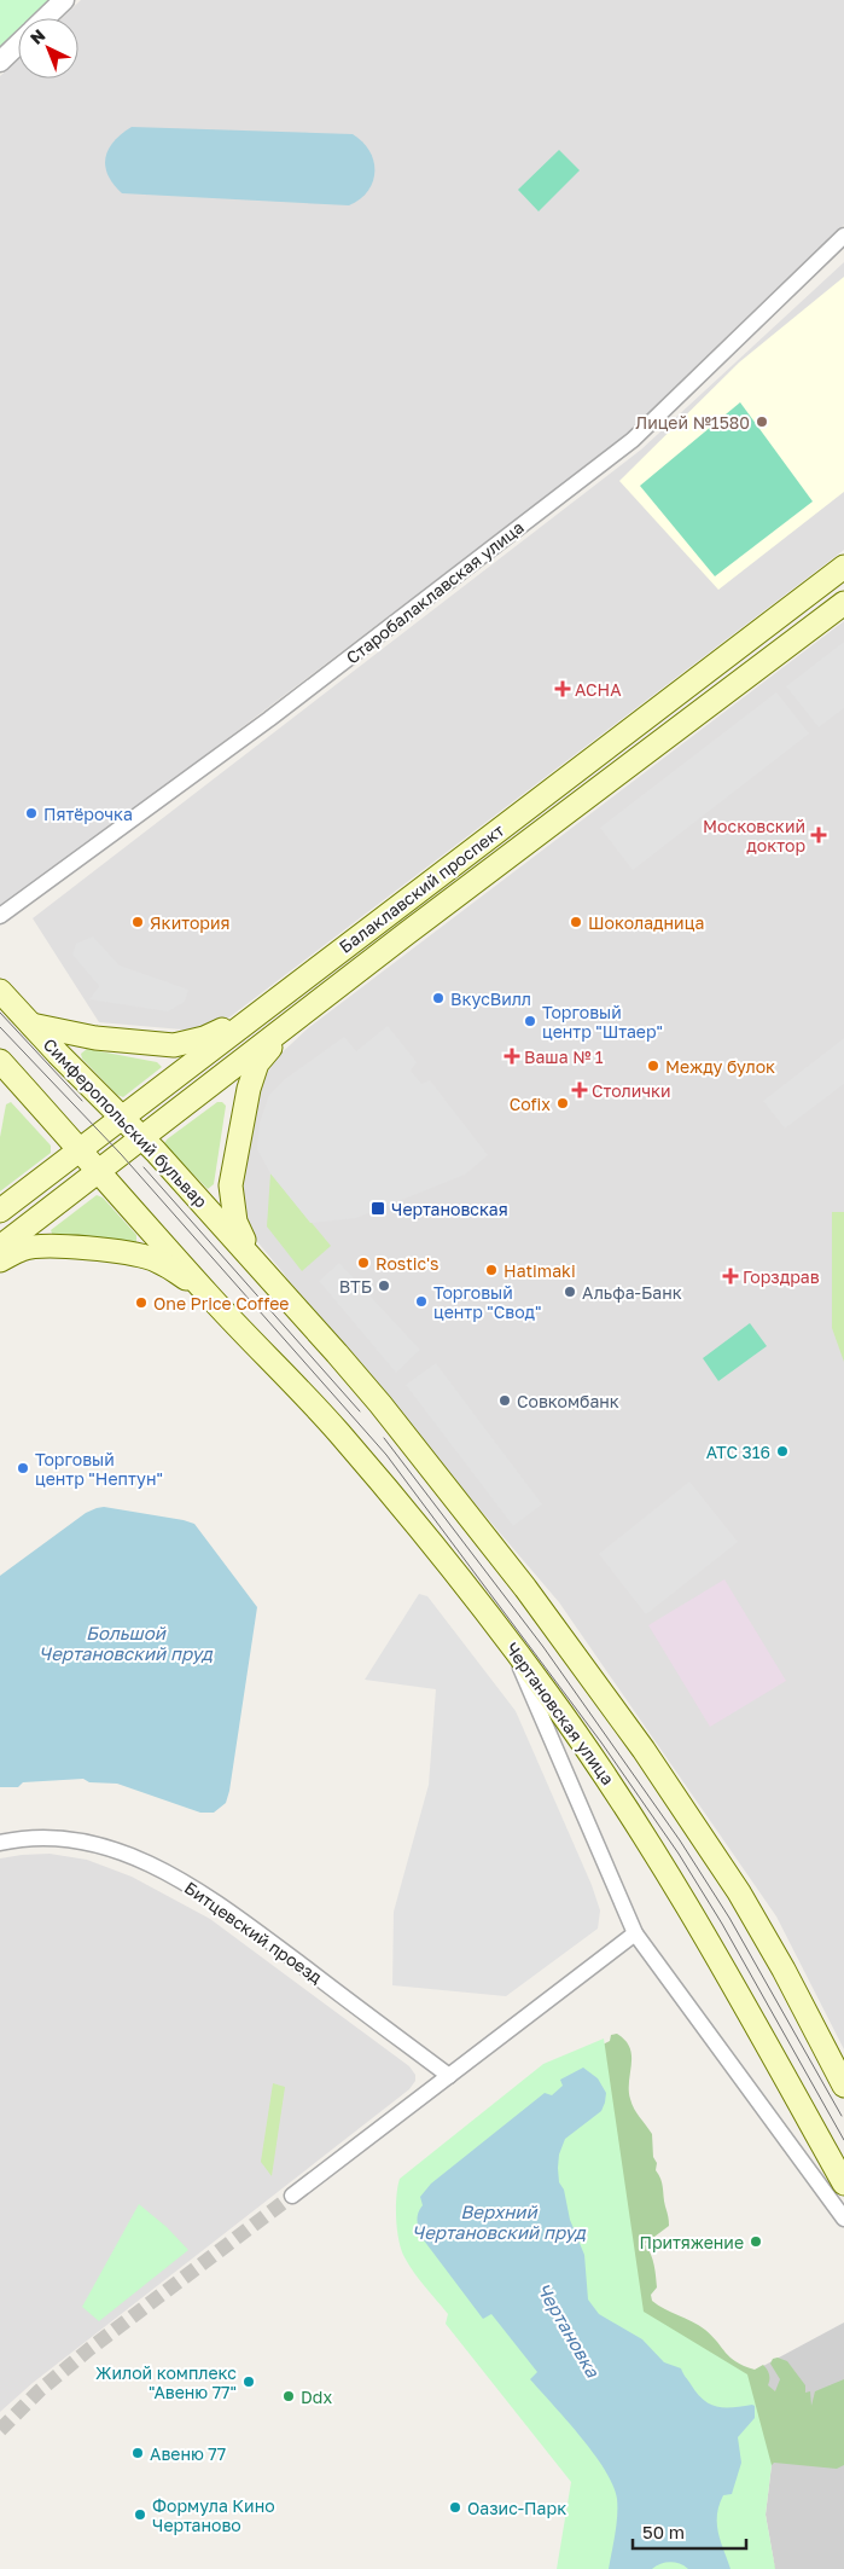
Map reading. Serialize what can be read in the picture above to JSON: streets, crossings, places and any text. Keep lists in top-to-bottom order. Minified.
{"streets":{"main road":["Балаклавский проспект","Симферопольский бульвар","Чертановская улица"],"street":["Старобалаклавская улица","Битцевский проезд"]},"crossings":[["Балаклавский проспект","Симферопольский бульвар"]],"water":["Большой Чертановский пруд","Верхний Чертановский пруд","Чертановка"],"places":{"other":["Лицей №1580","Пятёрочка","Якитория","Шоколадница","ВкусВилл","Торговый центр \"Штаер\"","Между булок","Cofix","Rostic's","Hatimaki","ВТБ","Альфа-Банк","Торговый центр \"Свод\"","One Price Coffee","Совкомбанк","АТС 316","Торговый центр \"Нептун\"","Притяжение","Жилой комплекс \"Авеню 77\"","Ddx","Авеню 77","Оазис-Парк","Формула Кино Чертаново"],"health":["АСНА","Московский доктор","Ваша № 1","Столички","Горздрав"],"transit":["Чертановская"]},"scale_bar":"50 m","north":"top left"}
